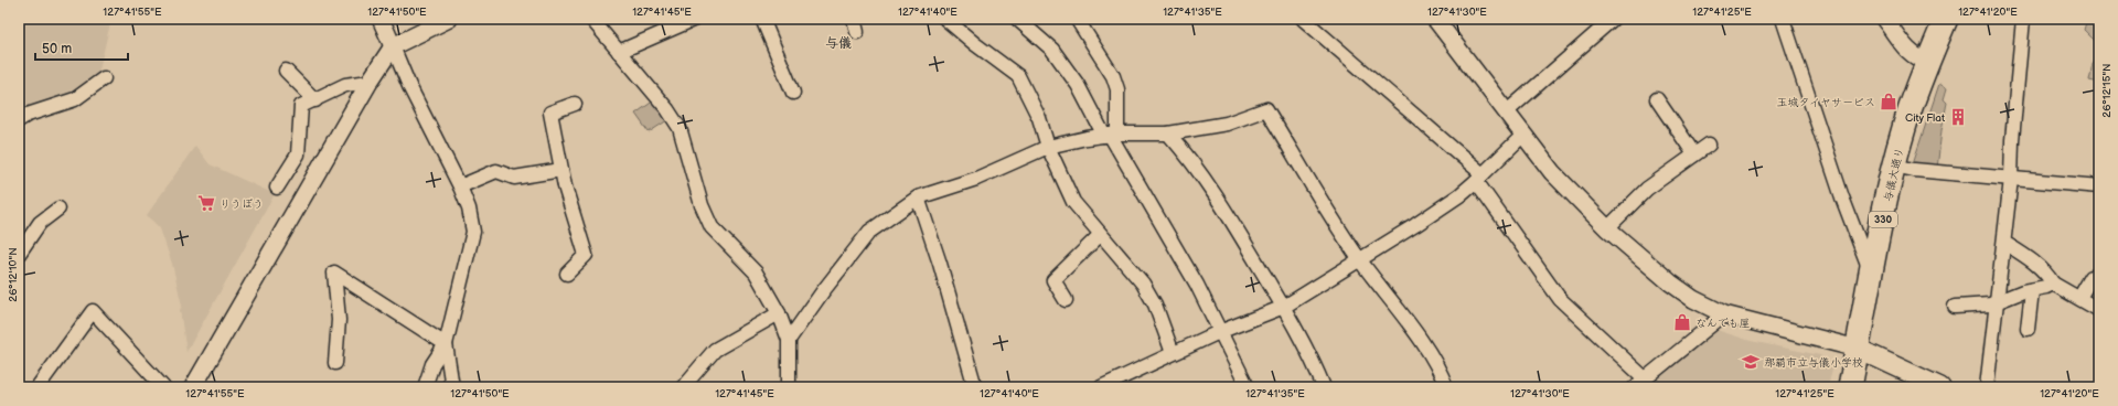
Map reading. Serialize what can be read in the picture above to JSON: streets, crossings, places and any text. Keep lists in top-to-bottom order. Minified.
{"streets":{"highway":["与儀大通り","330"]},"districts":["与儀"],"places":{"shop":["玉城タイヤサービス","なんでも屋"],"building":["City Flat"],"supermarket":["りうぼう"],"school or university":["那覇市立与儀小学校"]},"scale_bar":"50 m","coordinates":["127°41'55\"E","127°41'50\"E","127°41'45\"E","127°41'40\"E","127°41'35\"E","127°41'30\"E","127°41'25\"E","127°41'20\"E","26°12'15\"N","26°12'10\"N"]}
